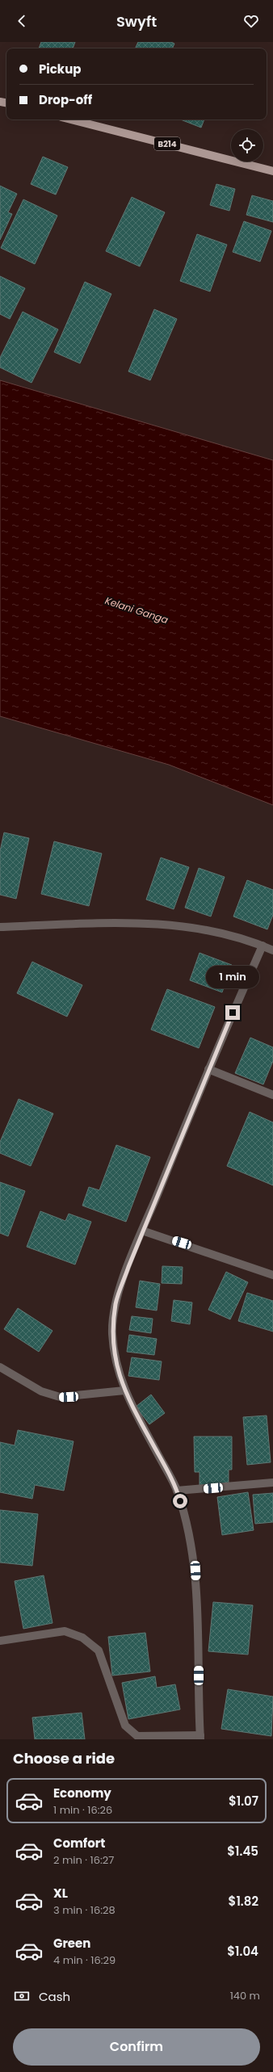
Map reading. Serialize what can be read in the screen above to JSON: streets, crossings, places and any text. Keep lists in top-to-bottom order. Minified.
{"streets":{"main road":["B214"]},"water":["Kelani Ganga"],"page":{"header":"Swyft","banner":["Pickup","Drop-off"],"bubble":"1 min","heading":"Choose a ride","list":[{"name":"Economy","note":"1 min · 16:26","value":"$1.07"},{"name":"Comfort","note":"2 min · 16:27","value":"$1.45"},{"name":"XL","note":"3 min · 16:28","value":"$1.82"},{"name":"Green","note":"4 min · 16:29","value":"$1.04"}],"pay":["Cash","140 m"],"buttons":"Confirm"}}
